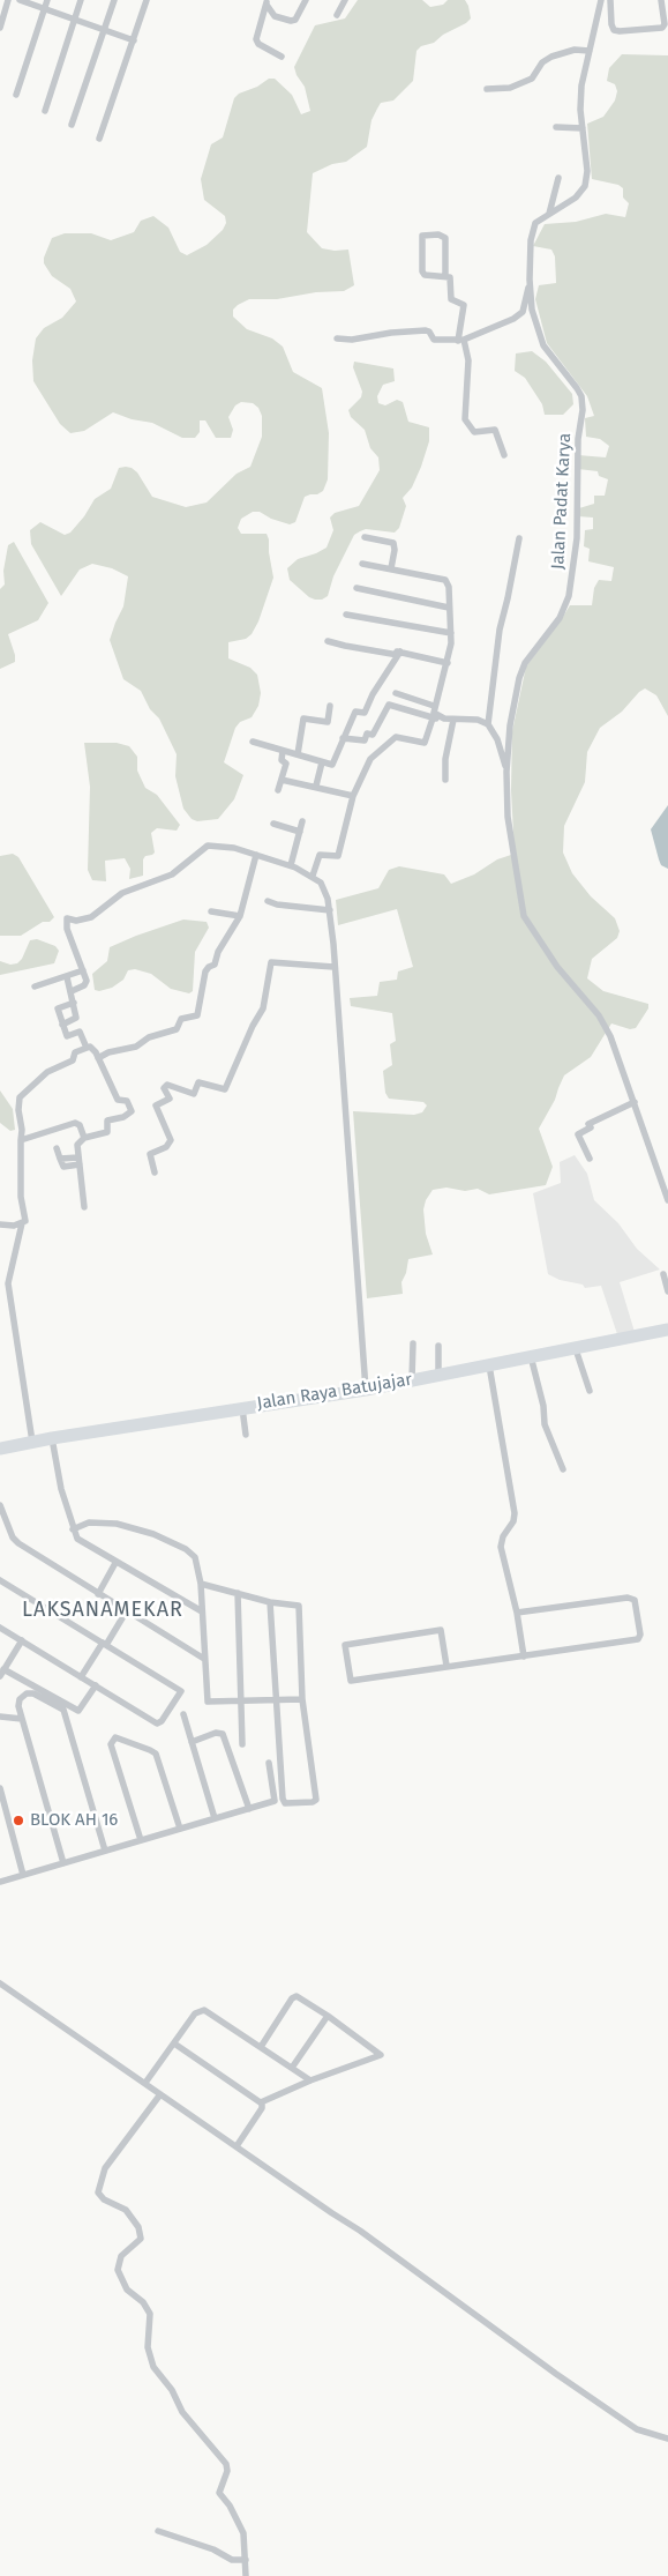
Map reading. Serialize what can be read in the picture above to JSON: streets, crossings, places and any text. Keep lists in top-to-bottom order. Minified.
{"streets":{"highway":["Jalan Raya Batujajar"],"street":["Jalan Padat Karya"]},"districts":["LAKSANAMEKAR"],"places":["BLOK AH 16"]}
